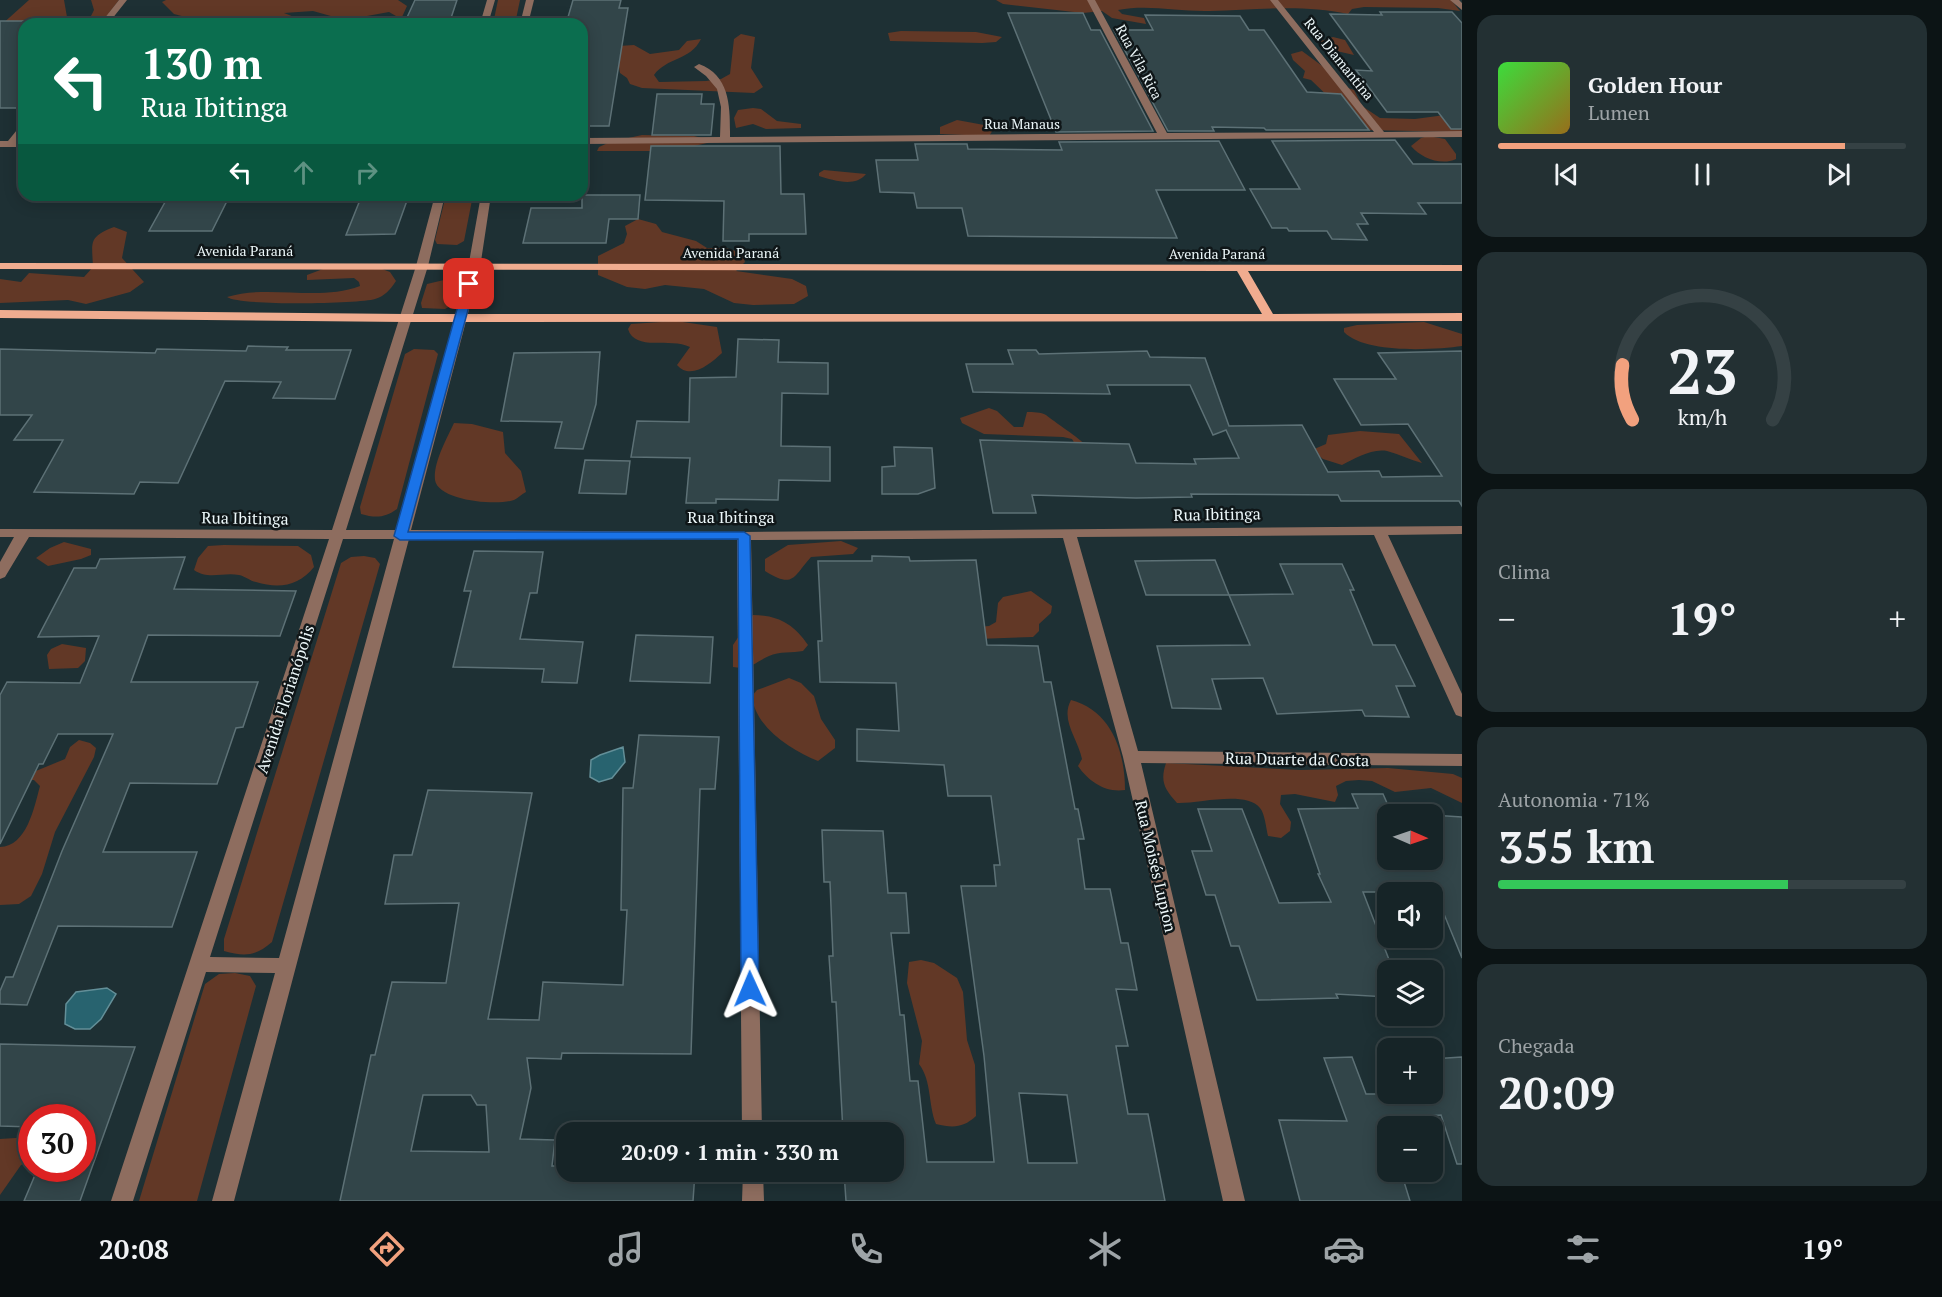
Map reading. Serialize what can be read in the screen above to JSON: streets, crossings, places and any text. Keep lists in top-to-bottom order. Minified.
{"streets":{"main road":["Avenida Paraná"],"street":["Rua Diamantina","Rua Vila Rica","Rua Manaus","Rua Ibitinga","Avenida Florianópolis","Rua Duarte da Costa","Rua Moisés Lupion"]},"crossings":[["Rua Diamantina","Rua Manaus"],["Rua Vila Rica","Rua Manaus"],["Avenida Paraná","Avenida Florianópolis"],["Rua Ibitinga","Avenida Florianópolis"],["Rua Ibitinga","Rua Moisés Lupion"],["Rua Duarte da Costa","Rua Moisés Lupion"]],"north":"right","page":{"turn":["130 m","Rua Ibitinga"],"song":["Golden Hour","Lumen"],"tile":["Clima",["Autonomia · 71%","355 km"],["Chegada","20:09"]],"heat":["−","19°","+"],"map_buttons":["+","−"],"limit":"30","trip":"20:09 · 1 min · 330 m","tabs":["20:08","19°"],"gauge":["23","km/h"]}}
